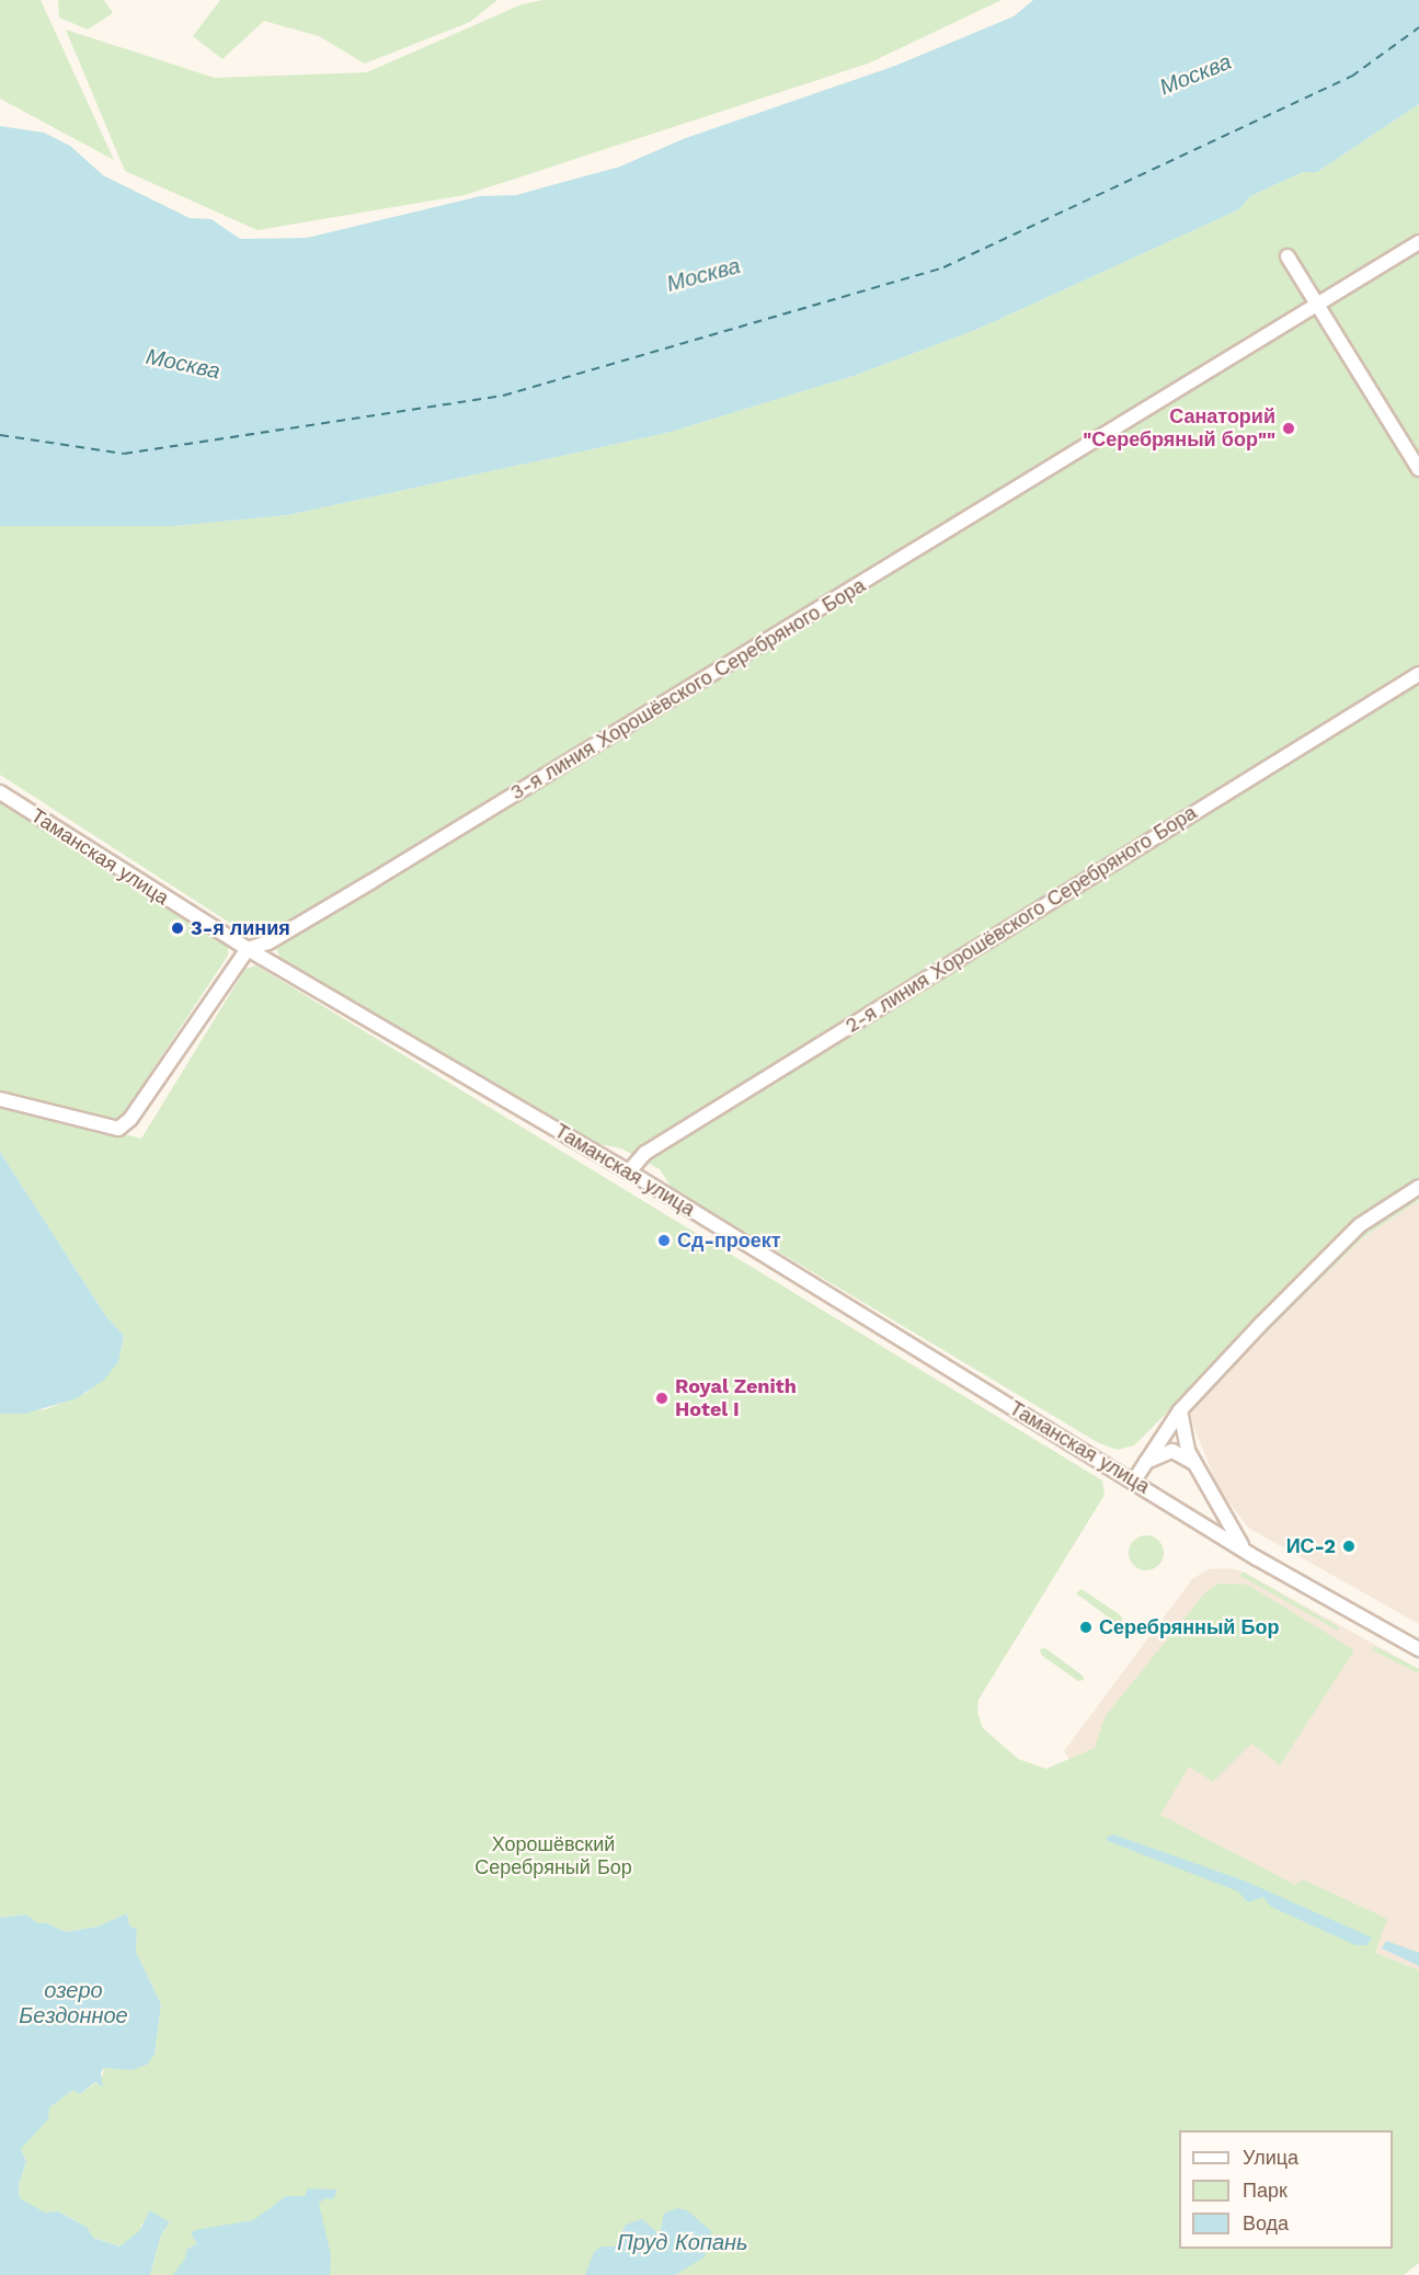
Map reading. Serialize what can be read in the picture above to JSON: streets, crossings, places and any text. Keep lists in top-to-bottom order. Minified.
{"streets":{"street":["3-я линия Хорошёвского Серебряного Бора","Таманская улица","2-я линия Хорошёвского Серебряного Бора"]},"crossings":[["3-я линия Хорошёвского Серебряного Бора","Таманская улица"],["Таманская улица","2-я линия Хорошёвского Серебряного Бора"]],"water":["Москва","озеро Бездонное","Пруд Копань"],"parks":["Хорошёвский Серебряный Бор"],"places":["Санаторий \"Серебряный бор\"\"","3-я линия","Сд-проект","Royal Zenith Hotel I","ИС-2","Серебрянный Бор"],"legend":["Улица","Парк","Вода"]}
